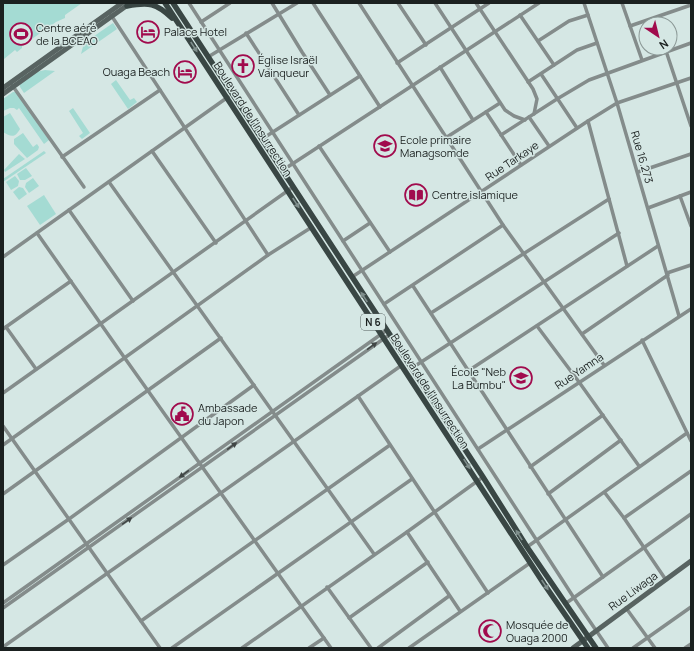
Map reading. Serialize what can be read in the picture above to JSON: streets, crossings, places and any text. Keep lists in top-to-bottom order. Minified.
{"streets":{"main road":["Boulevard de l'Insurrection","N 6","Rue Liwaga"],"street":["Rue 16.273","Rue Tarkaye","Rue Yamna"]},"crossings":[["Boulevard de l'Insurrection","Rue Tarkaye"],["Boulevard de l'Insurrection","Rue Liwaga"],["Rue 16.273","Rue Tarkaye"],["Rue 16.273","Rue Yamna"]],"places":{"hotel":["Palace Hotel","Ouaga Beach"],"sports":["Centre aéré de la BCEAO"],"church":["Église Israël Vainqueur"],"school or university":["Ecole primaire Managsomde","École \"Neb La Bumbu\""],"library":["Centre islamique"],"public building":["Ambassade du Japon"],"mosque":["Mosquée de Ouaga 2000"]},"north":"bottom right"}
